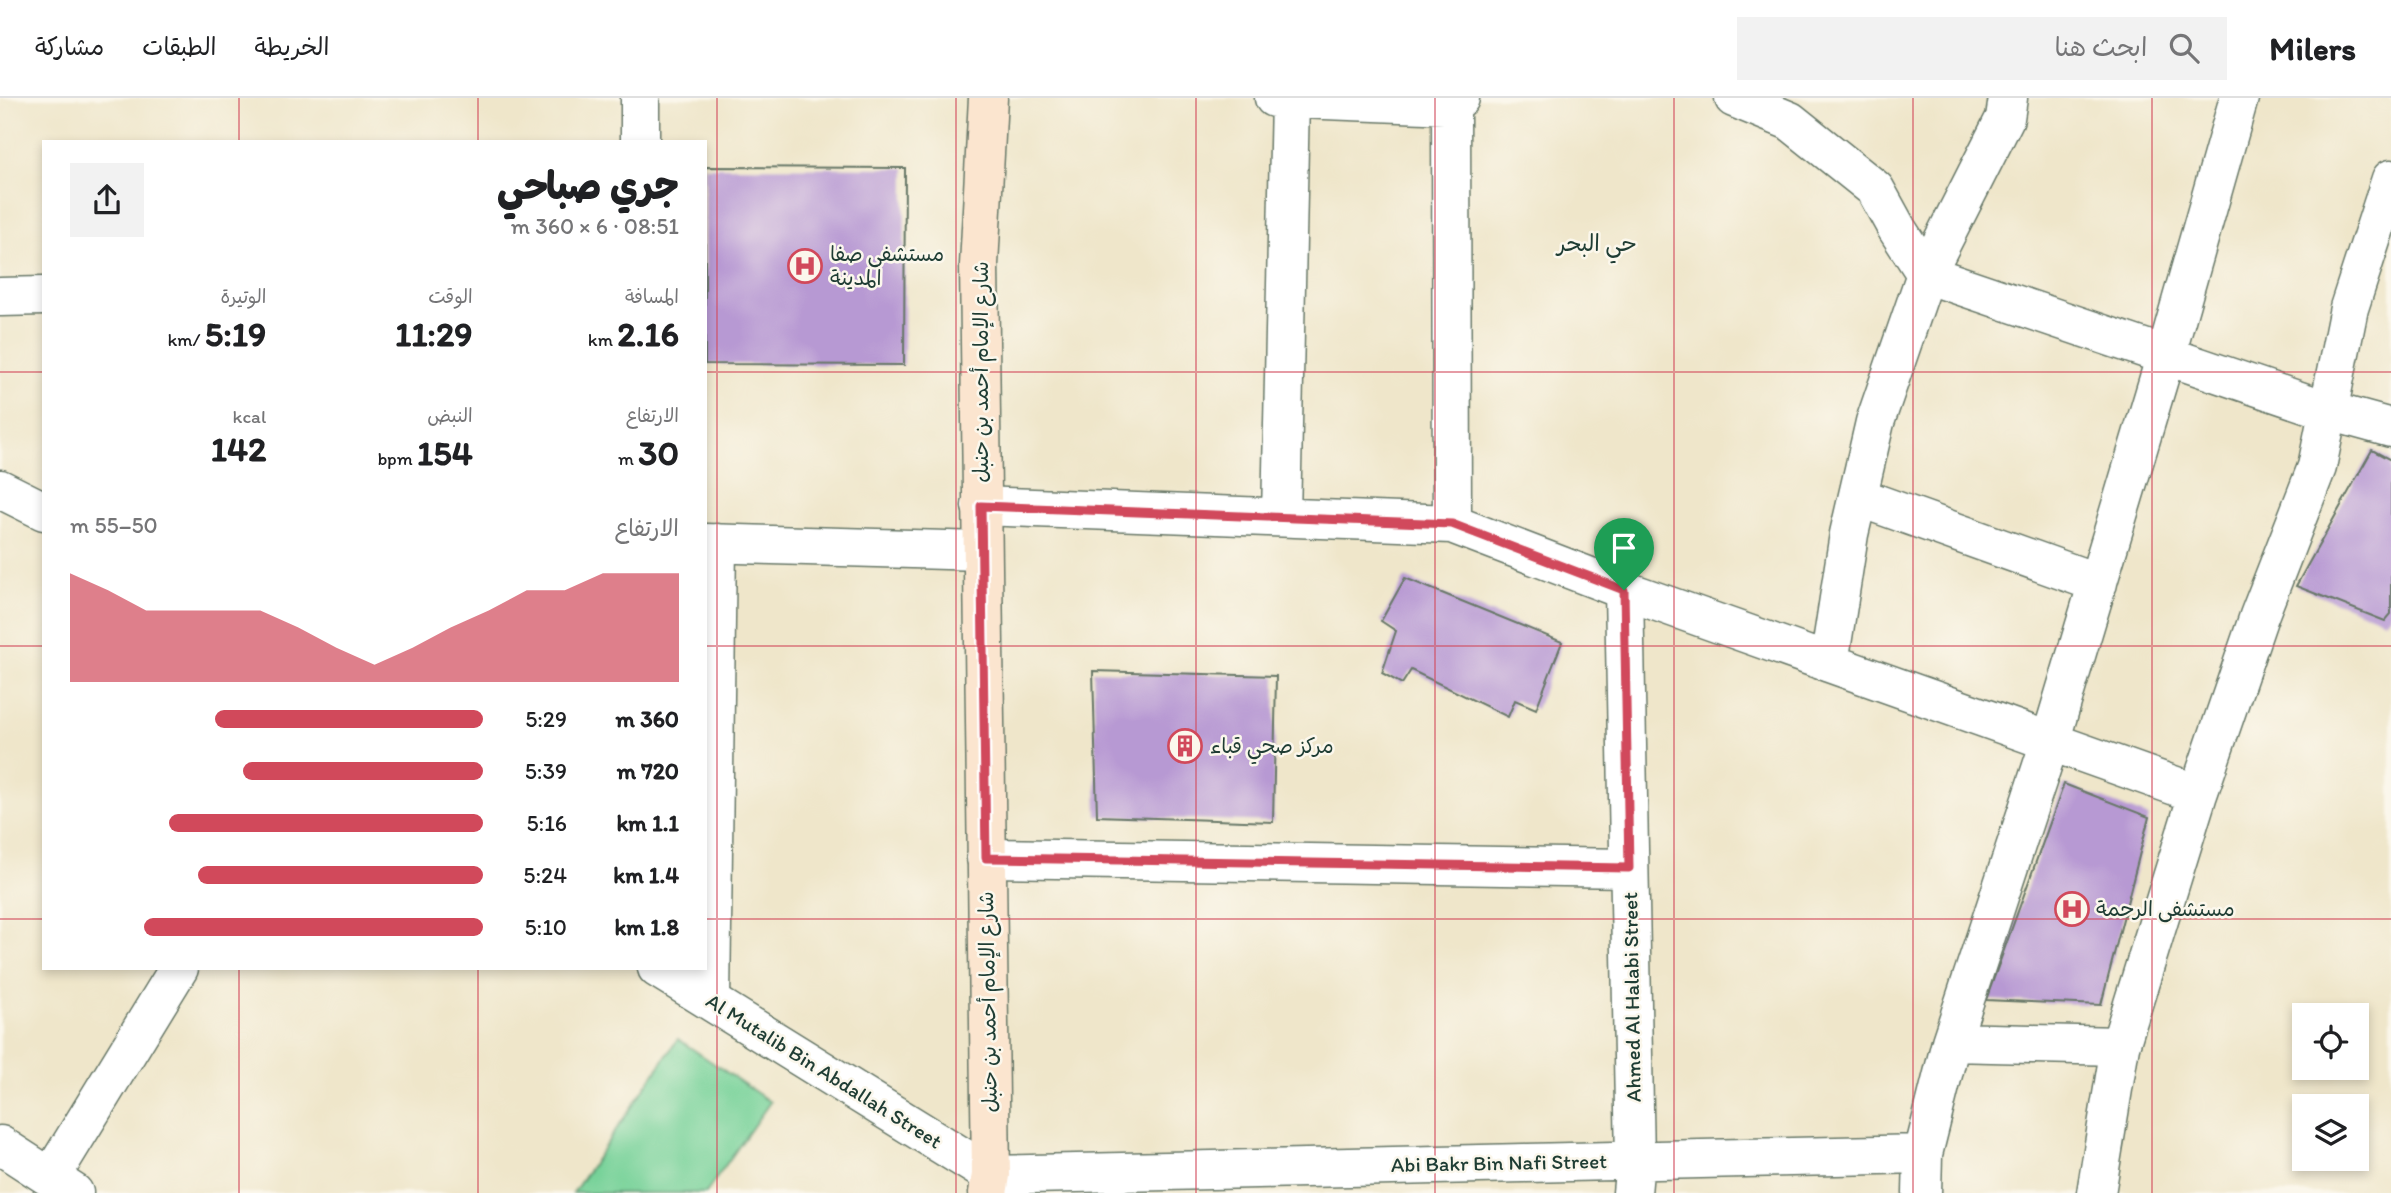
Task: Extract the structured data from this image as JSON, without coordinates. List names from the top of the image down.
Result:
{
  "streets": {
    "main road": ["شارع الإمام أحمد بن حنبل"],
    "street": ["Ahmed Al Halabi Street", "Al Mutalib Bin Abdallah Street", "Abi Bakr Bin Nafi Street"]
  },
  "crossings": [
    ["شارع الإمام أحمد بن حنبل", "Al Mutalib Bin Abdallah Street"],
    ["شارع الإمام أحمد بن حنبل", "Abi Bakr Bin Nafi Street"],
    ["Ahmed Al Halabi Street", "Abi Bakr Bin Nafi Street"],
    ["Al Mutalib Bin Abdallah Street", "Abi Bakr Bin Nafi Street"]
  ],
  "districts": ["حي البحر"],
  "places": {
    "hospital": ["مستشفی صفا المدینة", "مستشفى الرحمة"],
    "building": ["مركز صحي قباء"]
  },
  "page": {
    "header": "Milers",
    "search": "ابحث هنا",
    "nav": ["الخريطة", "الطبقات", "مشاركة"],
    "heading": ["جري صباحي", "08:51 · 6 × 360 m"],
    "stats": [
      ["المسافة", "2.16 km"],
      ["الوقت", "11:29"],
      ["الوتيرة", "5:19 /km"],
      ["الارتفاع", "30 m"],
      ["النبض", "154 bpm"],
      ["kcal", "142"]
    ],
    "chart": ["الارتفاع", "50–55 m"],
    "list": [
      {
        "name": "360 m",
        "note": "5:29"
      },
      {
        "name": "720 m",
        "note": "5:39"
      },
      {
        "name": "1.1 km",
        "note": "5:16"
      },
      {
        "name": "1.4 km",
        "note": "5:24"
      },
      {
        "name": "1.8 km",
        "note": "5:10"
      }
    ]
  }
}
